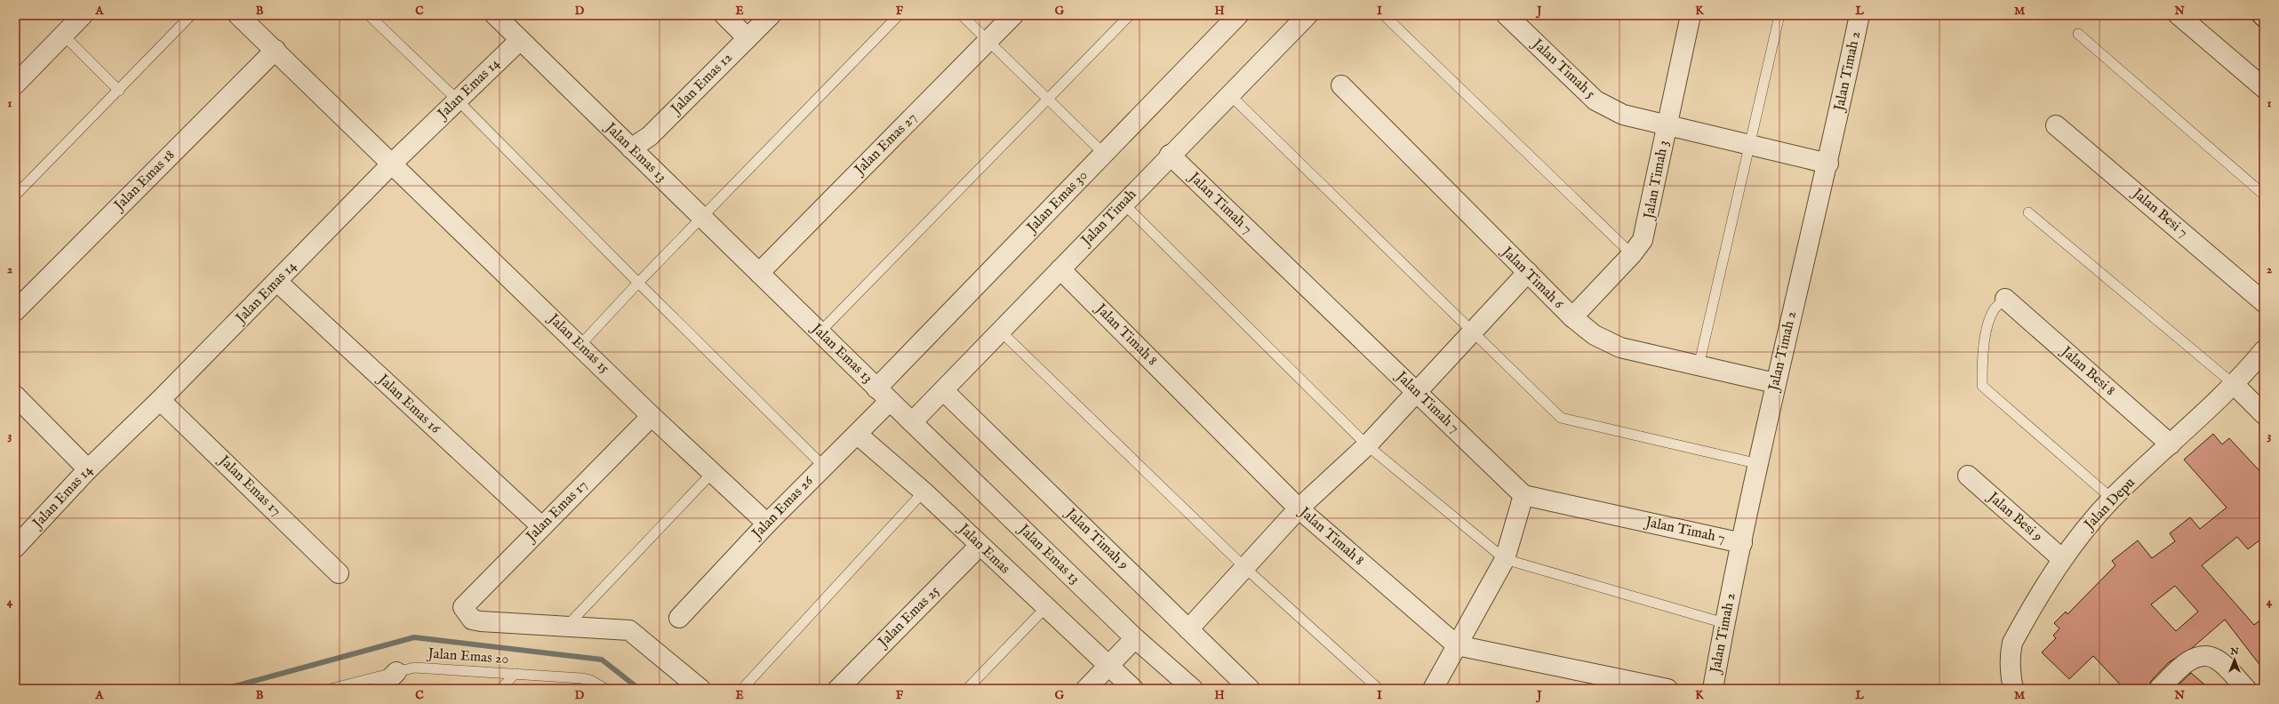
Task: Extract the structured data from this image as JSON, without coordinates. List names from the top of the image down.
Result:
{
  "streets": {
    "street": [
      "Jalan Timah 5",
      "Jalan Timah 2",
      "Jalan Emas 12",
      "Jalan Emas 14",
      "Jalan Emas 27",
      "Jalan Emas 13",
      "Jalan Timah 3",
      "Jalan Emas 18",
      "Jalan Emas 30",
      "Jalan Timah 7",
      "Jalan Besi 7",
      "Jalan Timah",
      "Jalan Timah 6",
      "Jalan Timah 8",
      "Jalan Emas 15",
      "Jalan Besi 8",
      "Jalan Emas 16",
      "Jalan Emas 17",
      "Jalan Depu",
      "Jalan Emas 26",
      "Jalan Besi 9",
      "Jalan Timah 9",
      "Jalan Emas",
      "Jalan Emas 25"
    ],
    "lane": ["Jalan Emas 20"]
  },
  "crossings": [
    ["Jalan Timah 5", "Jalan Timah 2"],
    ["Jalan Timah 5", "Jalan Timah 3"],
    ["Jalan Timah 2", "Jalan Timah 7"],
    ["Jalan Timah 2", "Jalan Timah 6"],
    ["Jalan Emas 12", "Jalan Emas 13"],
    ["Jalan Emas 14", "Jalan Emas 13"],
    ["Jalan Emas 14", "Jalan Emas 15"],
    ["Jalan Emas 14", "Jalan Emas 16"],
    ["Jalan Emas 14", "Jalan Emas 17"],
    ["Jalan Emas 27", "Jalan Emas 13"],
    ["Jalan Emas 13", "Jalan Emas 30"],
    ["Jalan Emas 13", "Jalan Timah"],
    ["Jalan Emas 13", "Jalan Emas 26"],
    ["Jalan Timah 3", "Jalan Timah 6"],
    ["Jalan Emas 30", "Jalan Emas 26"],
    ["Jalan Timah 7", "Jalan Timah"],
    ["Jalan Timah", "Jalan Timah 8"],
    ["Jalan Timah", "Jalan Timah 9"],
    ["Jalan Emas 15", "Jalan Emas 17"],
    ["Jalan Emas 15", "Jalan Emas 26"],
    ["Jalan Besi 8", "Jalan Depu"],
    ["Jalan Emas 16", "Jalan Emas 17"],
    ["Jalan Depu", "Jalan Besi 9"],
    ["Jalan Emas 26", "Jalan Emas"],
    ["Jalan Emas", "Jalan Emas 25"]
  ],
  "north": "top",
  "grid": {
    "columns": [
      "A",
      "B",
      "C",
      "D",
      "E",
      "F",
      "G",
      "H",
      "I",
      "J",
      "K",
      "L",
      "M",
      "N"
    ],
    "rows": [
      "1",
      "2",
      "3",
      "4"
    ]
  }
}
